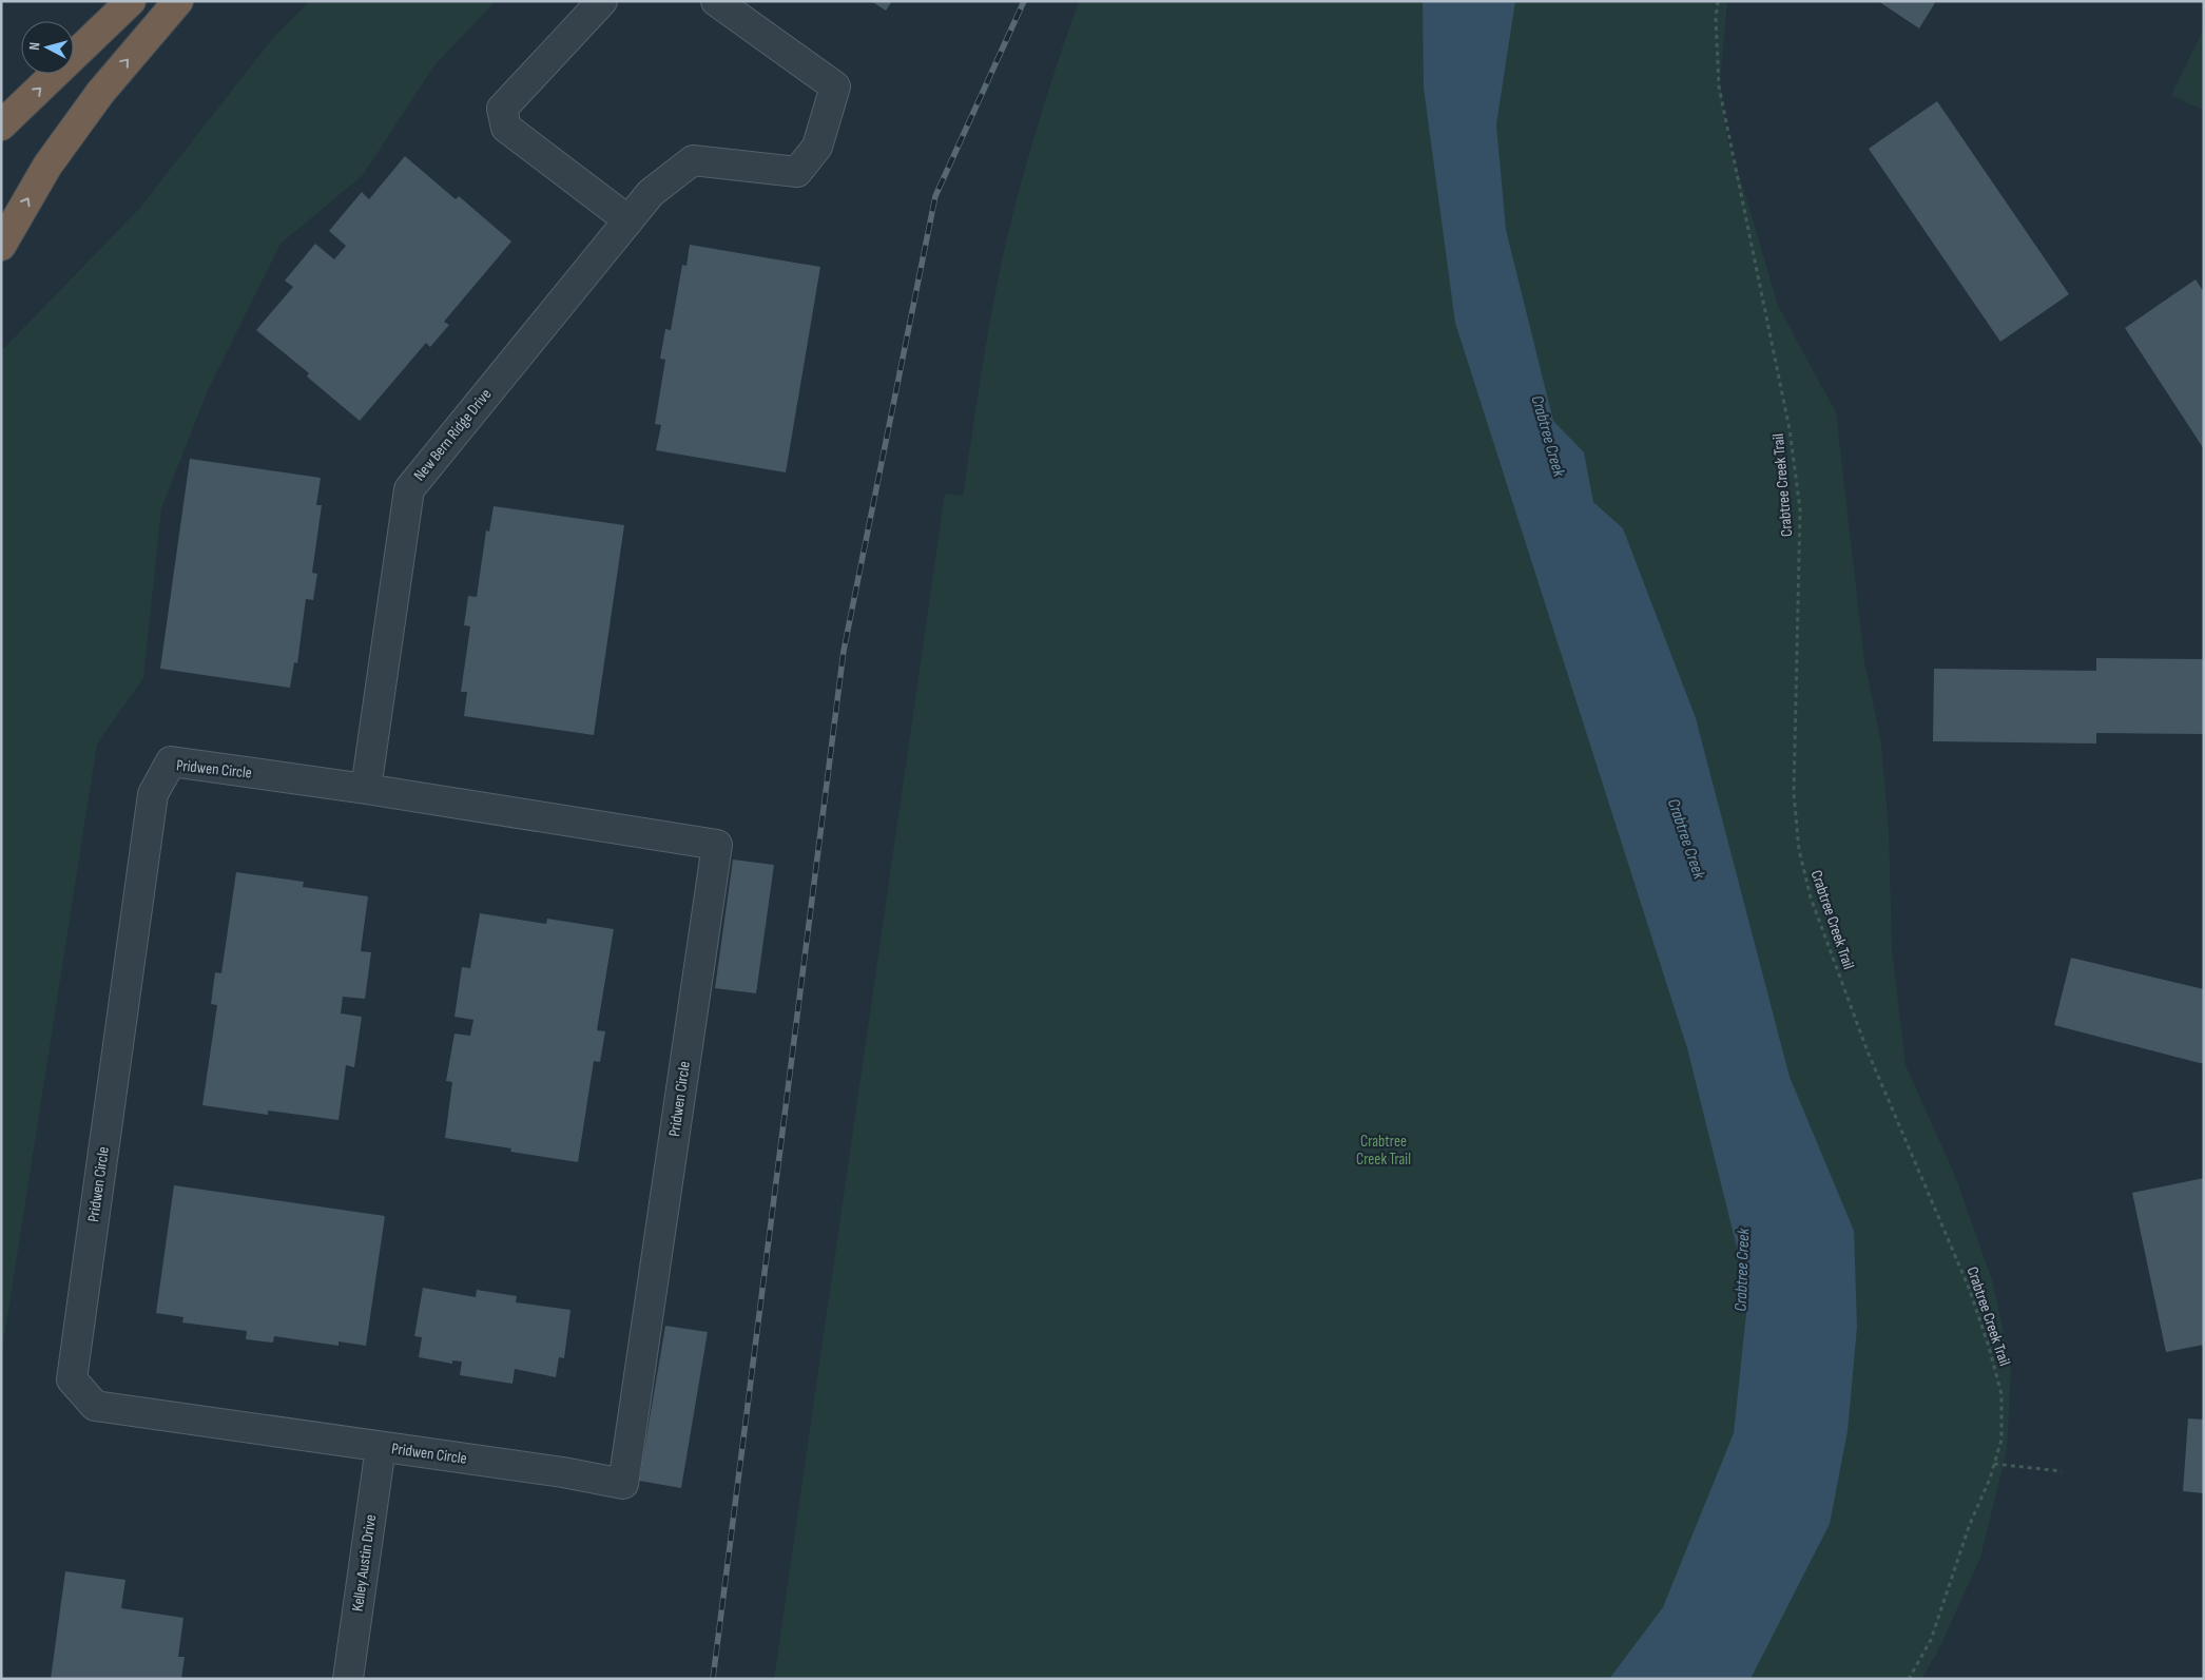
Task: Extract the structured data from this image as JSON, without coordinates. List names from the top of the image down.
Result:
{
  "streets": {
    "street": ["New Bern Ridge Drive", "Pridwen Circle", "Kelley Austin Drive"],
    "path": ["Crabtree Creek Trail"]
  },
  "crossings": [
    ["New Bern Ridge Drive", "Pridwen Circle"],
    ["Pridwen Circle", "Kelley Austin Drive"]
  ],
  "water": ["Crabtree Creek"],
  "parks": ["Crabtree Creek Trail"],
  "north": "left"
}
